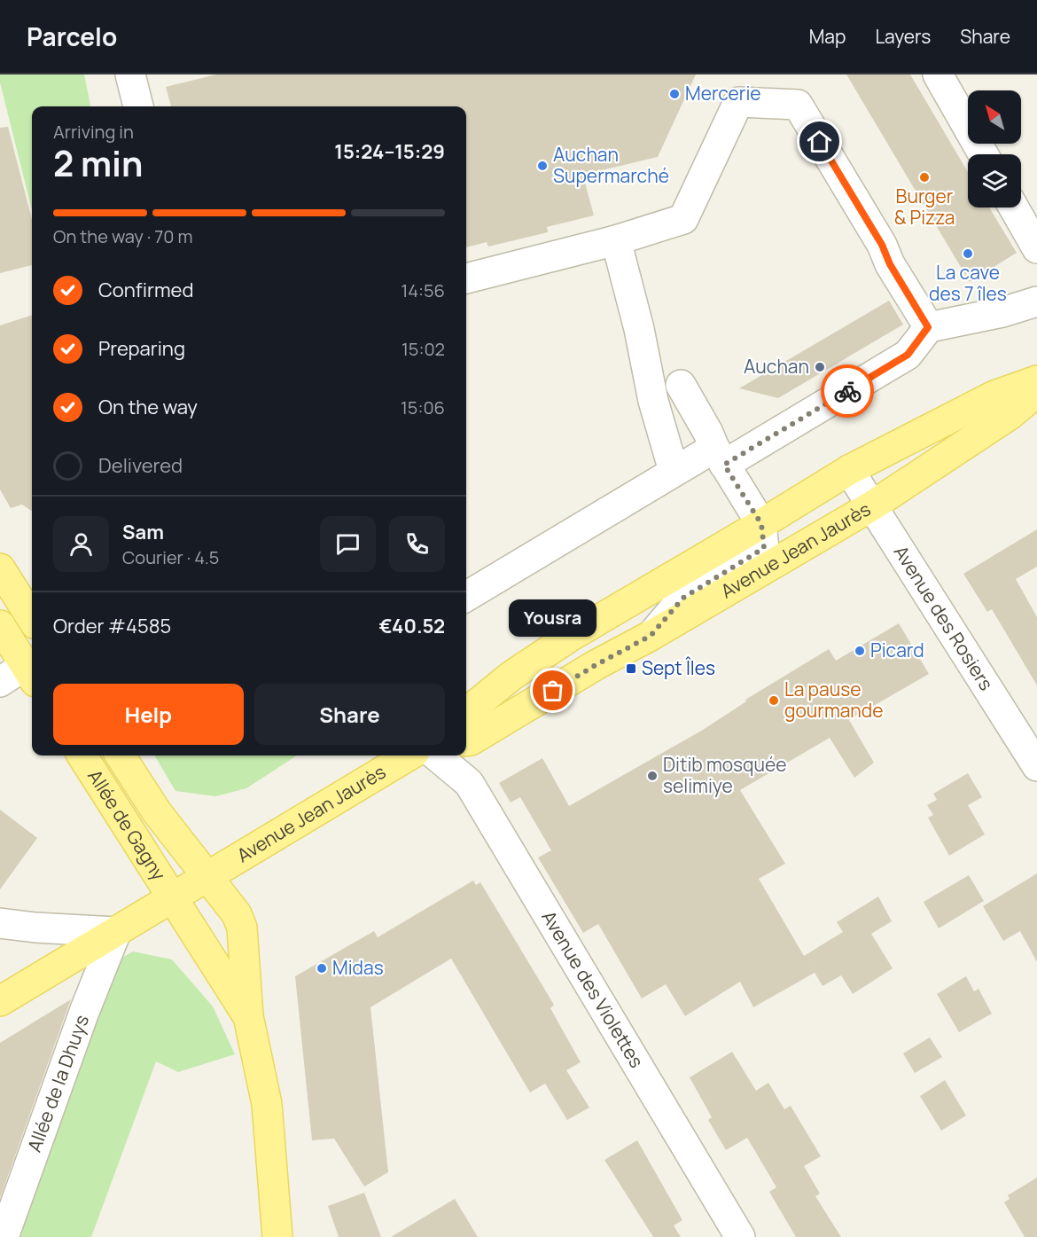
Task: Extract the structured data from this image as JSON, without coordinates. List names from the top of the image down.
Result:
{
  "streets": {
    "main road": ["Avenue Jean Jaurès", "Allée de Gagny"],
    "street": ["Avenue des Rosiers", "Avenue des Violettes", "Allée de la Dhuys"]
  },
  "crossings": [
    ["Avenue Jean Jaurès", "Avenue des Rosiers"],
    ["Avenue Jean Jaurès", "Allée de Gagny"],
    ["Avenue Jean Jaurès", "Allée de la Dhuys"]
  ],
  "places": {
    "other": [
      "Mercerie",
      "Auchan Supermarché",
      "Burger & Pizza",
      "La cave des 7 îles",
      "Auchan",
      "Picard",
      "Yousra",
      "La pause gourmande",
      "Ditib mosquée selimiye",
      "Midas"
    ],
    "transit": ["Sept Îles"]
  },
  "north": "top left",
  "page": {
    "header": "Parcelo",
    "nav": ["Map", "Layers", "Share"],
    "heading": ["2 min", "Arriving in", "15:24–15:29"],
    "panel": [
      "Sam",
      "Courier · 4.5",
      "Order #4585",
      "€40.52"
    ],
    "bar": "On the way · 70 m",
    "list": [
      ["Confirmed", "14:56"],
      ["Preparing", "15:02"],
      ["On the way", "15:06"],
      "Delivered"
    ],
    "bubble": "Yousra",
    "buttons": ["Help", "Share"]
  }
}
